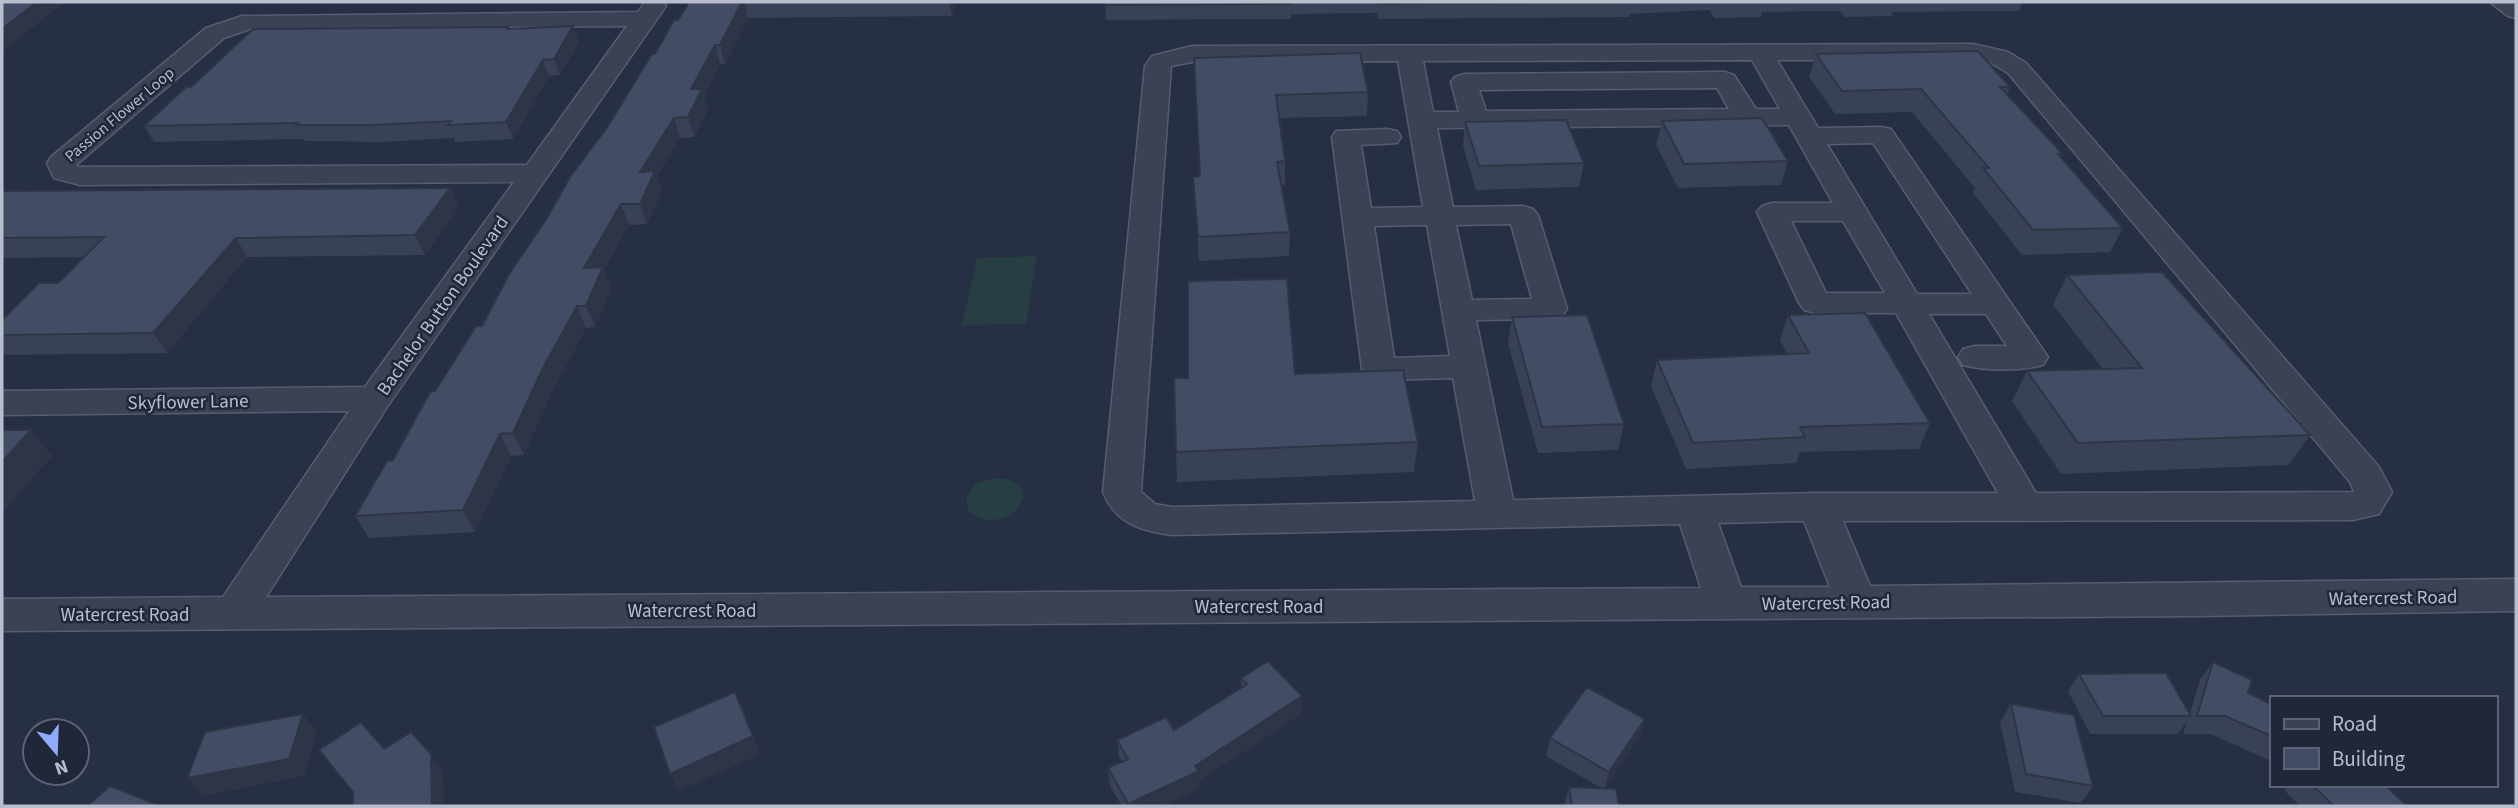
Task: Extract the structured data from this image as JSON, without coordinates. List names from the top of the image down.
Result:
{
  "streets": {
    "street": [
      "Passion Flower Loop",
      "Bachelor Button Boulevard",
      "Skyflower Lane",
      "Watercrest Road"
    ]
  },
  "crossings": [
    ["Passion Flower Loop", "Bachelor Button Boulevard"],
    ["Bachelor Button Boulevard", "Skyflower Lane"],
    ["Bachelor Button Boulevard", "Watercrest Road"]
  ],
  "legend": ["Road", "Building"],
  "north": "bottom"
}
